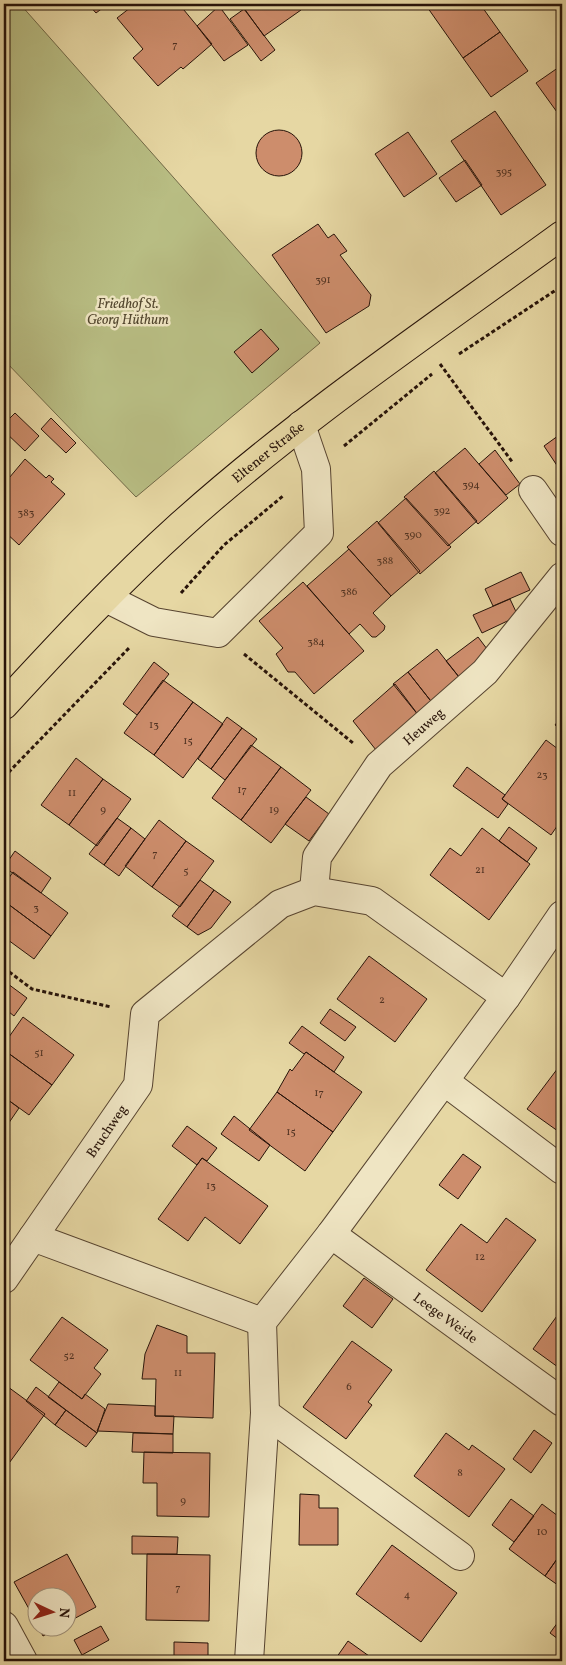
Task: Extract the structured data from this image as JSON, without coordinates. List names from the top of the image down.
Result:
{
  "streets": {
    "main road": ["Eltener Straße"],
    "street": ["Heuweg", "Bruchweg", "Leege Weide"]
  },
  "parks": ["Friedhof St. Georg Hüthum"],
  "house_numbers": [
    "7",
    "395",
    "391",
    "394",
    "392",
    "383",
    "390",
    "388",
    "386",
    "384",
    "13",
    "15",
    "23",
    "17",
    "11",
    "9",
    "19",
    "7",
    "21",
    "5",
    "3",
    "2",
    "51",
    "17",
    "15",
    "13",
    "12",
    "52",
    "11",
    "6",
    "8",
    "9",
    "10",
    "7",
    "4"
  ],
  "north": "right"
}
